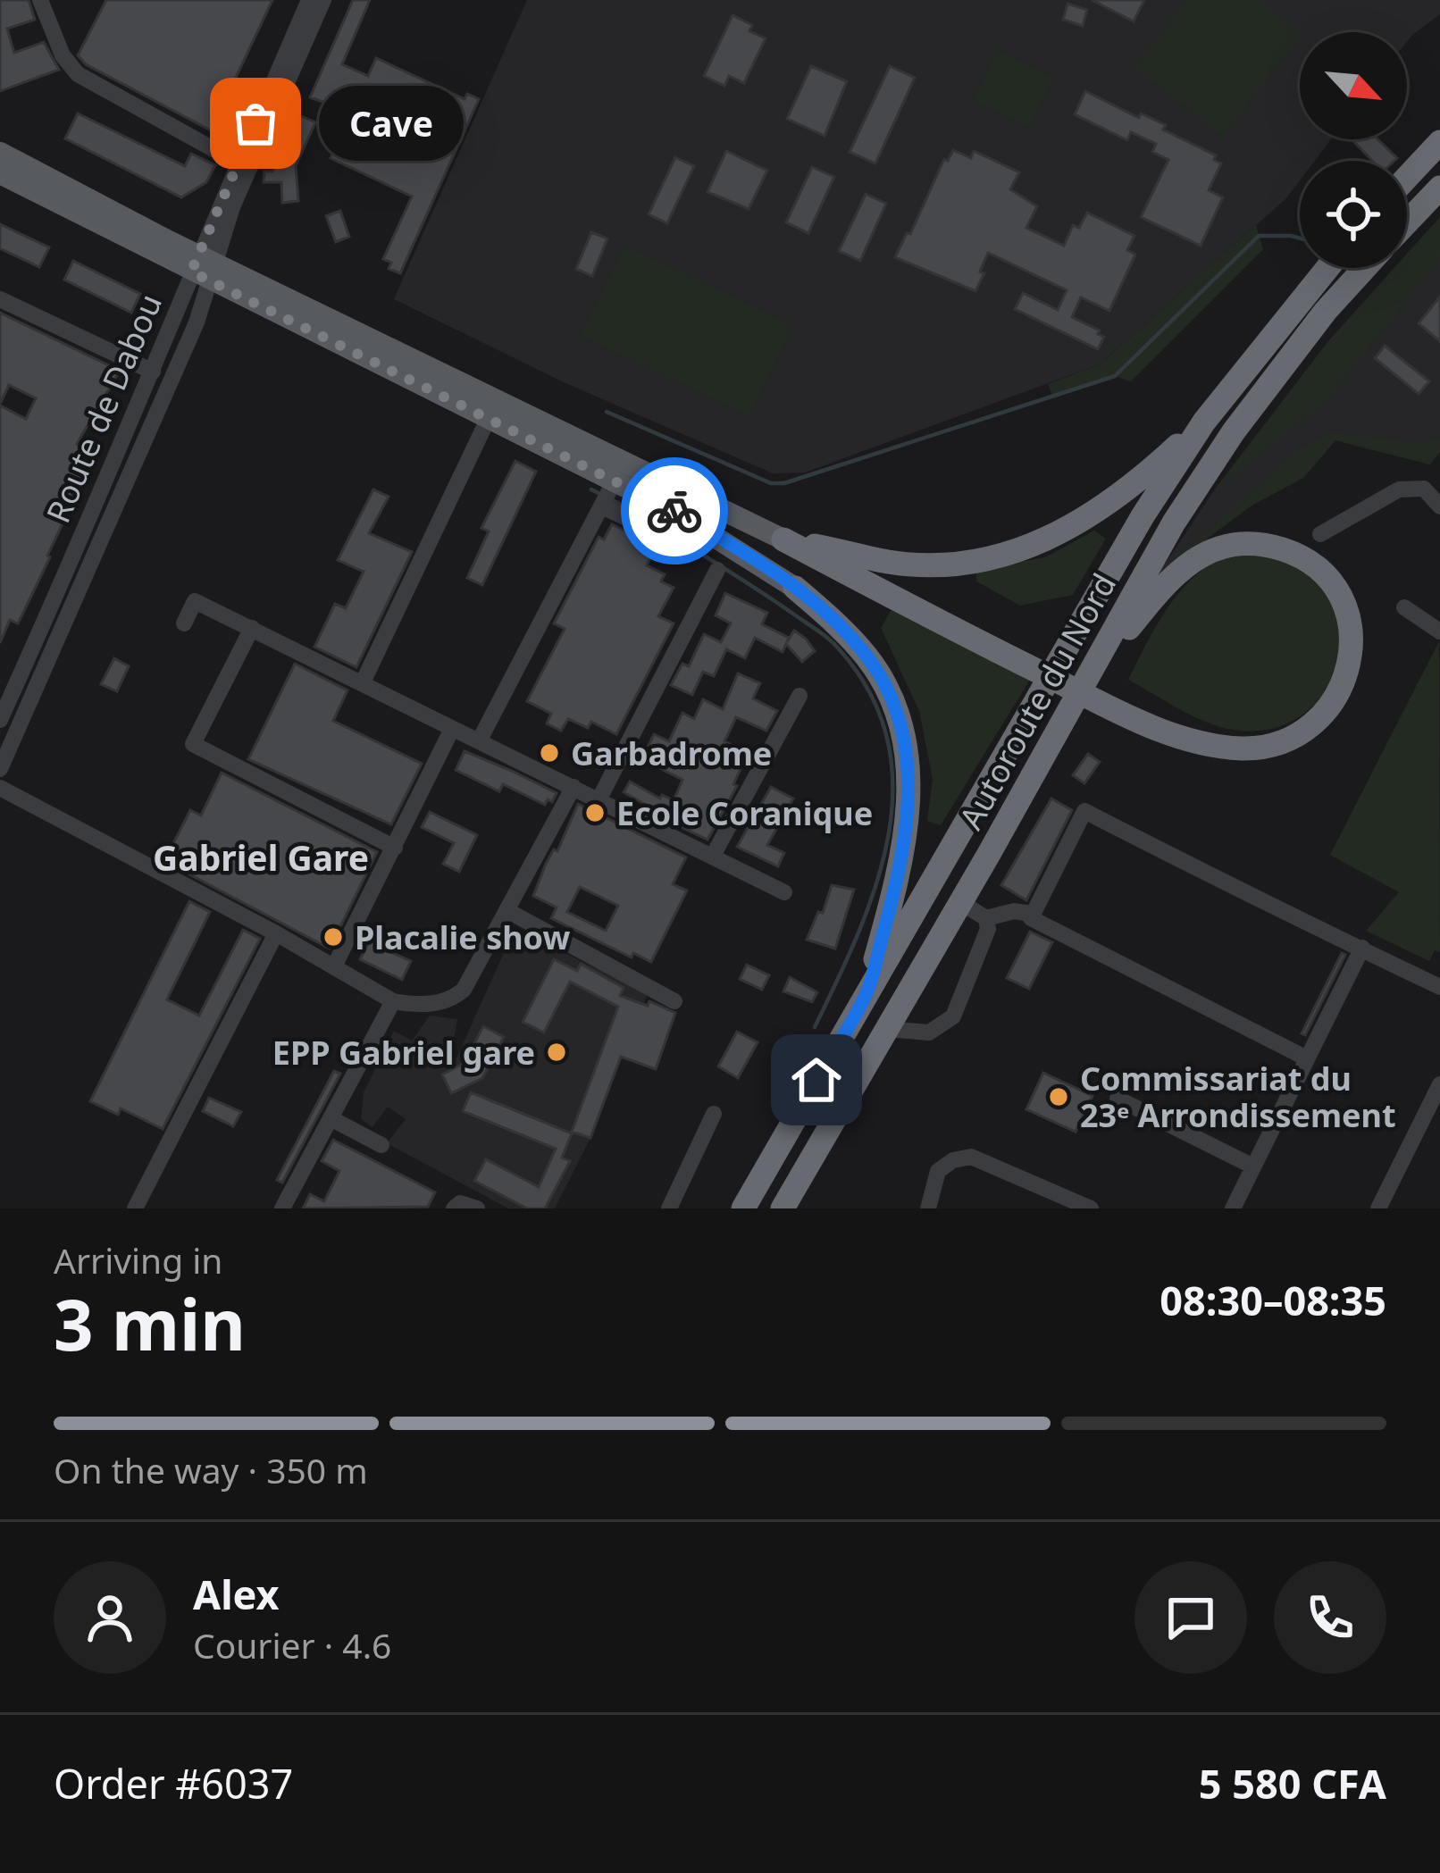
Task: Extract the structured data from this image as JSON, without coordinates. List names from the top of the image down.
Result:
{
  "streets": {
    "highway": ["Autoroute du Nord"],
    "street": ["Route de Dabou"]
  },
  "districts": ["Gabriel Gare"],
  "places": [
    "Cave",
    "Garbadrome",
    "Ecole Coranique",
    "Placalie show",
    "EPP Gabriel gare",
    "Commissariat du 23ᵉ Arrondissement"
  ],
  "north": "bottom right",
  "page": {
    "bubble": "Cave",
    "heading": ["3 min", "Arriving in", "08:30–08:35"],
    "panel": [
      "Alex",
      "Courier · 4.6",
      "Order #6037",
      "5 580 CFA"
    ],
    "bar": "On the way · 350 m"
  }
}
